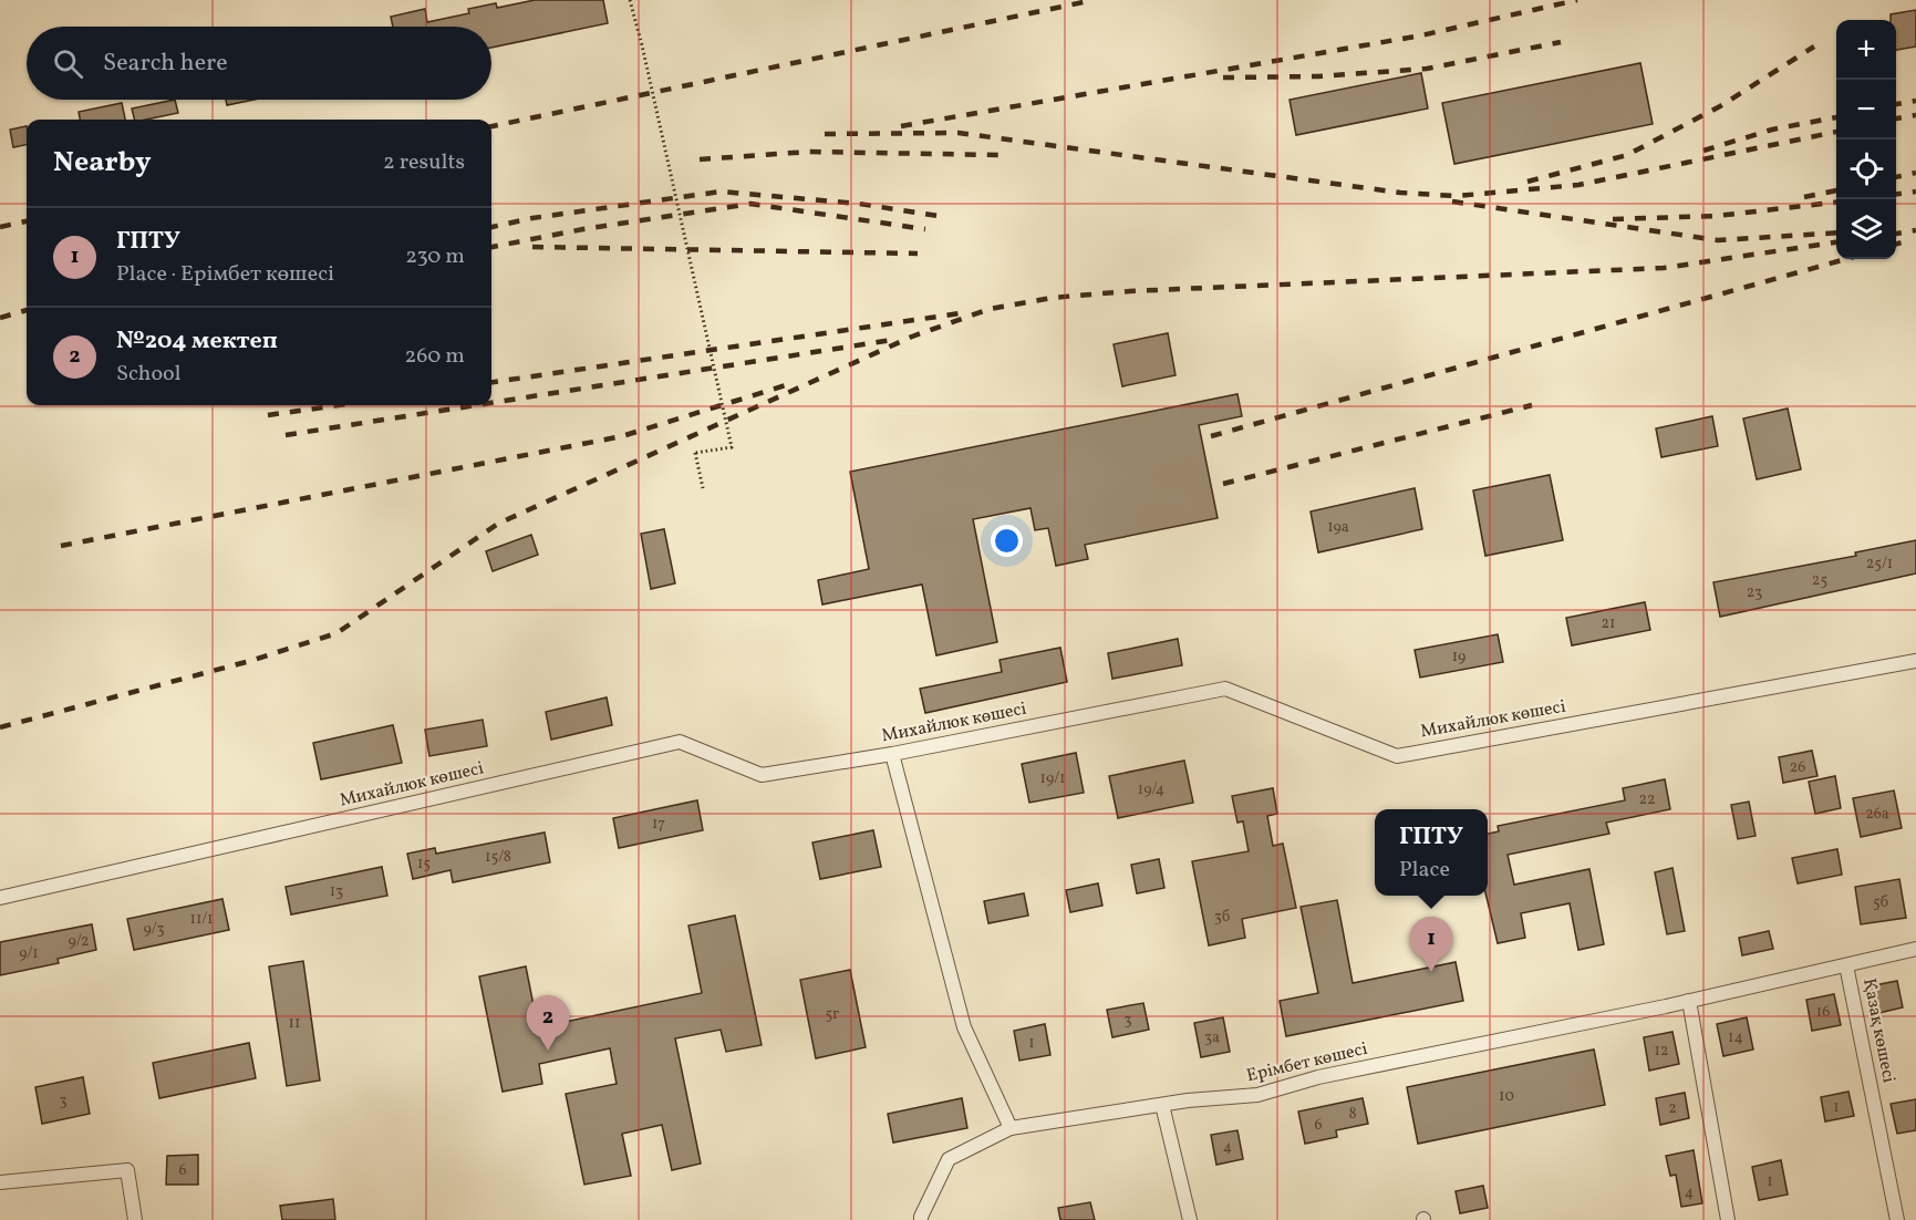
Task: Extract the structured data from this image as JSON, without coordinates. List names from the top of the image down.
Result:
{
  "streets": {
    "street": ["Михайлюк көшесі", "Қазақ көшесі", "Ерімбет көшесі"]
  },
  "crossings": [
    ["Қазақ көшесі", "Ерімбет көшесі"]
  ],
  "house_numbers": [
    "19а",
    "25/1",
    "25",
    "23",
    "21",
    "19",
    "26",
    "19/1",
    "19/4",
    "22",
    "26а",
    "17",
    "15/8",
    "15",
    "13",
    "5б",
    "3б",
    "11/1",
    "9/3",
    "9/2",
    "9/1",
    "16",
    "5г",
    "3",
    "11",
    "3а",
    "14",
    "1",
    "12",
    "10",
    "3",
    "1",
    "2",
    "8",
    "6",
    "4",
    "6",
    "1",
    "4"
  ],
  "page": {
    "map_buttons": ["+", "−"],
    "search": "Search here",
    "heading": ["Nearby", "2 results"],
    "list": [
      {
        "mark": "1",
        "name": "ГПТУ",
        "note": "Place · Ерімбет көшесі",
        "value": "230 m"
      },
      {
        "mark": "2",
        "name": "№204 мектеп",
        "note": "School",
        "value": "260 m"
      }
    ],
    "popup": ["ГПТУ", "Place"],
    "pins": ["1", "2"]
  }
}
